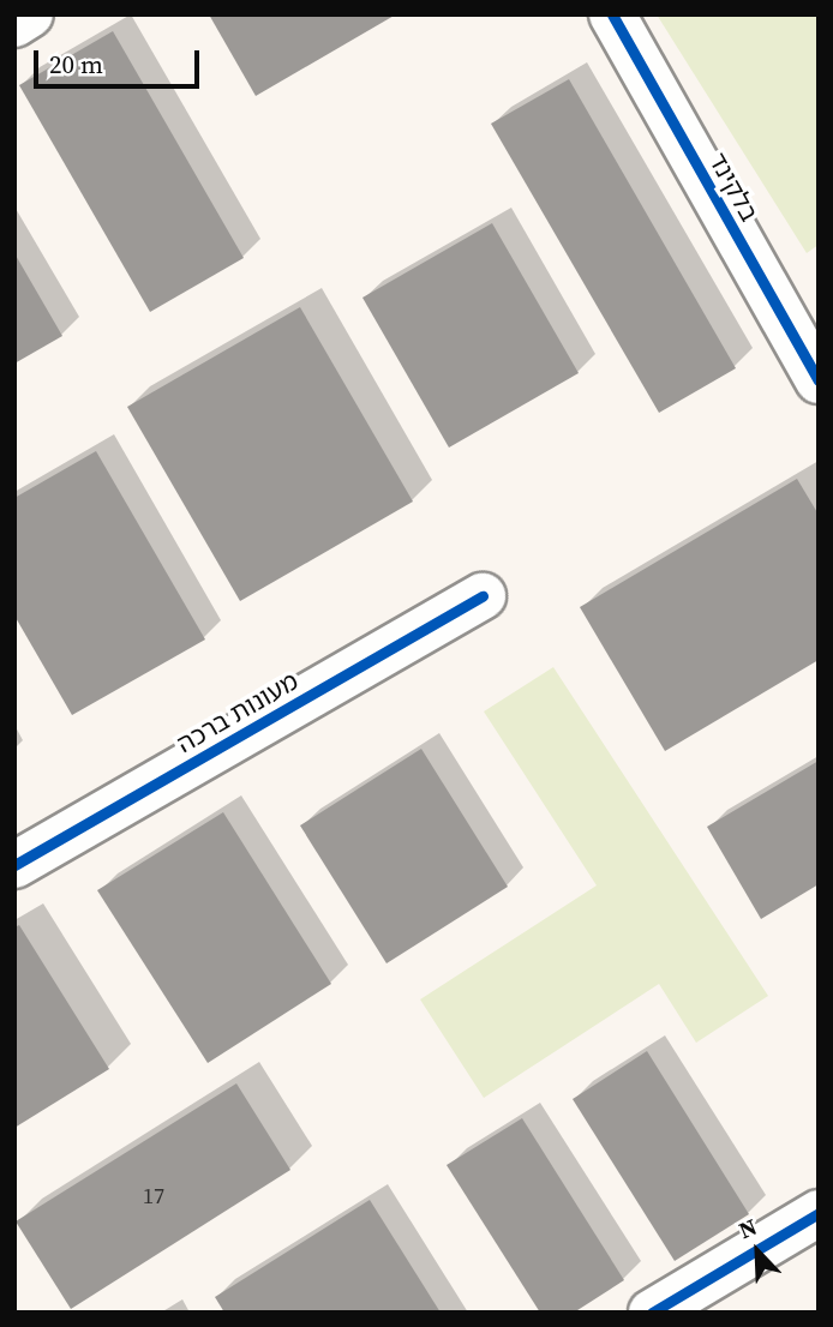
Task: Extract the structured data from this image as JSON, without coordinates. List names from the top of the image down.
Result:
{
  "streets": {
    "street": ["בלקינד", "מעונות ברכה"]
  },
  "house_numbers": ["17"],
  "scale_bar": "20 m",
  "north": "top left"
}
